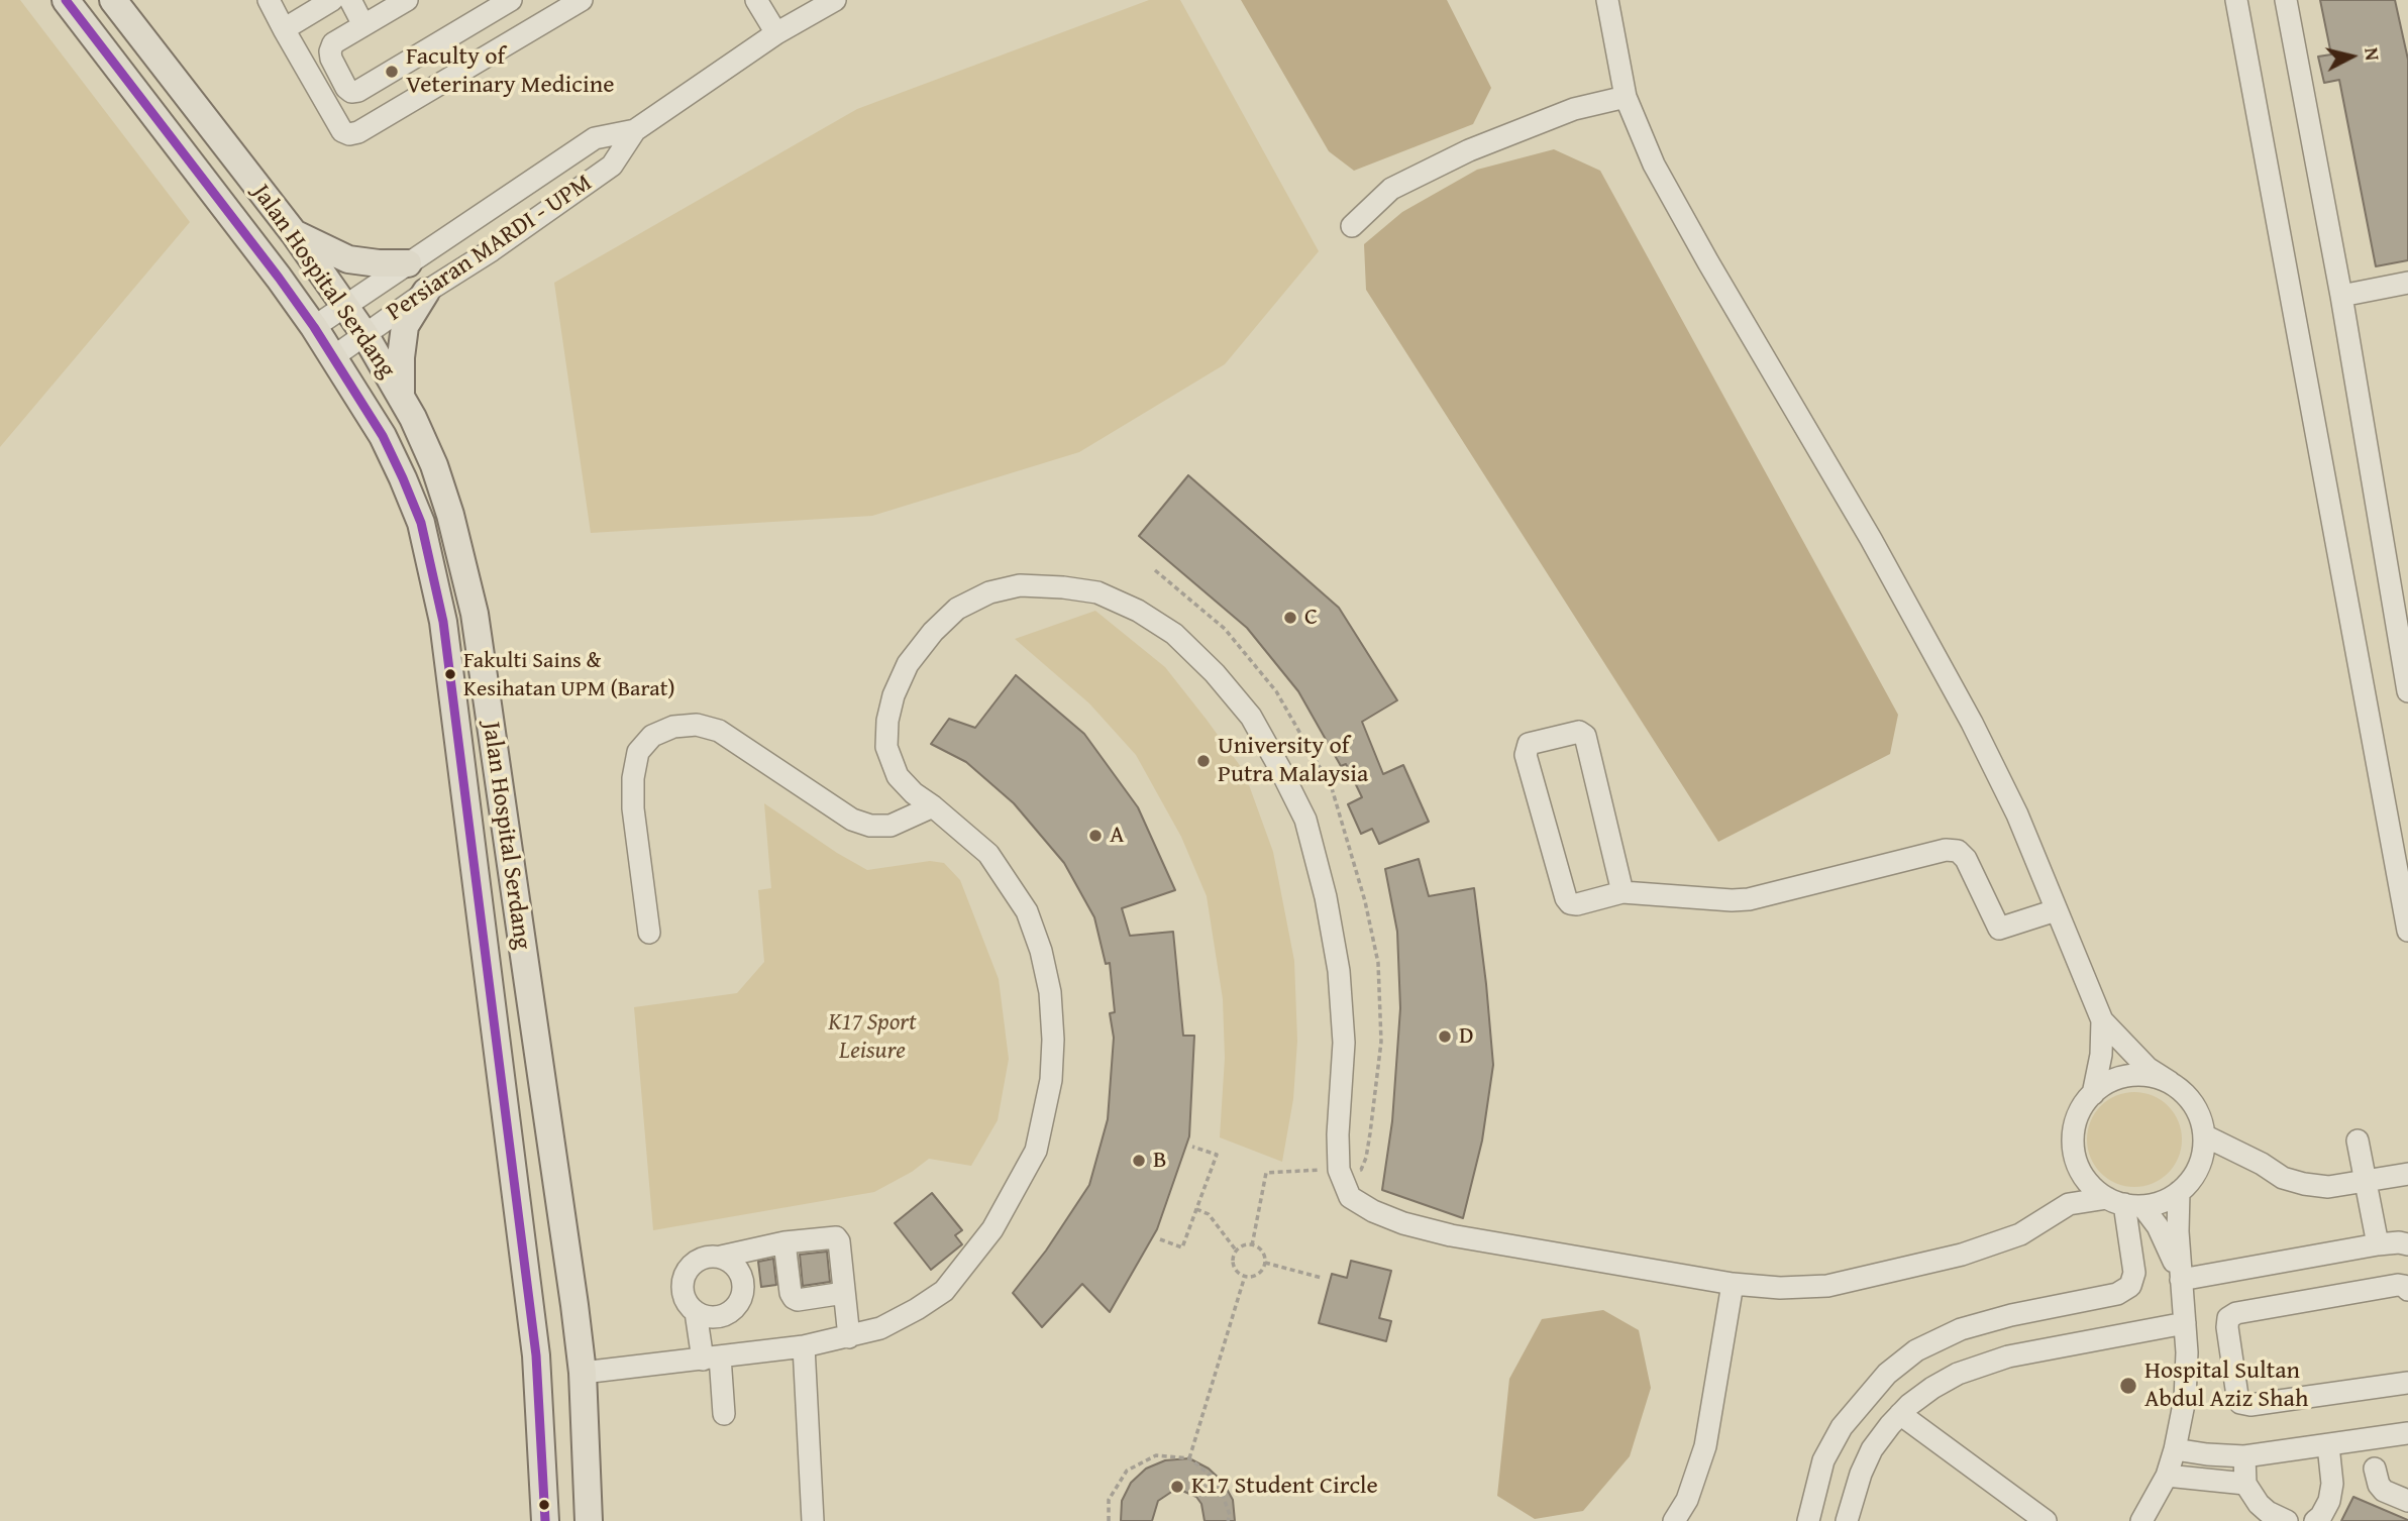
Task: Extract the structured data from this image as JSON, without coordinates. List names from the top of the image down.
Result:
{
  "streets": {
    "main road": ["Jalan Hospital Serdang"],
    "street": ["Persiaran MARDI - UPM"]
  },
  "crossings": [
    ["Persiaran MARDI - UPM", "Jalan Hospital Serdang"]
  ],
  "parks": ["K17 Sport Leisure"],
  "places": [
    "Faculty of Veterinary Medicine",
    "C",
    "Fakulti Sains & Kesihatan UPM (Barat)",
    "University of Putra Malaysia",
    "A",
    "D",
    "B",
    "Hospital Sultan Abdul Aziz Shah",
    "K17 Student Circle"
  ],
  "north": "right"
}
